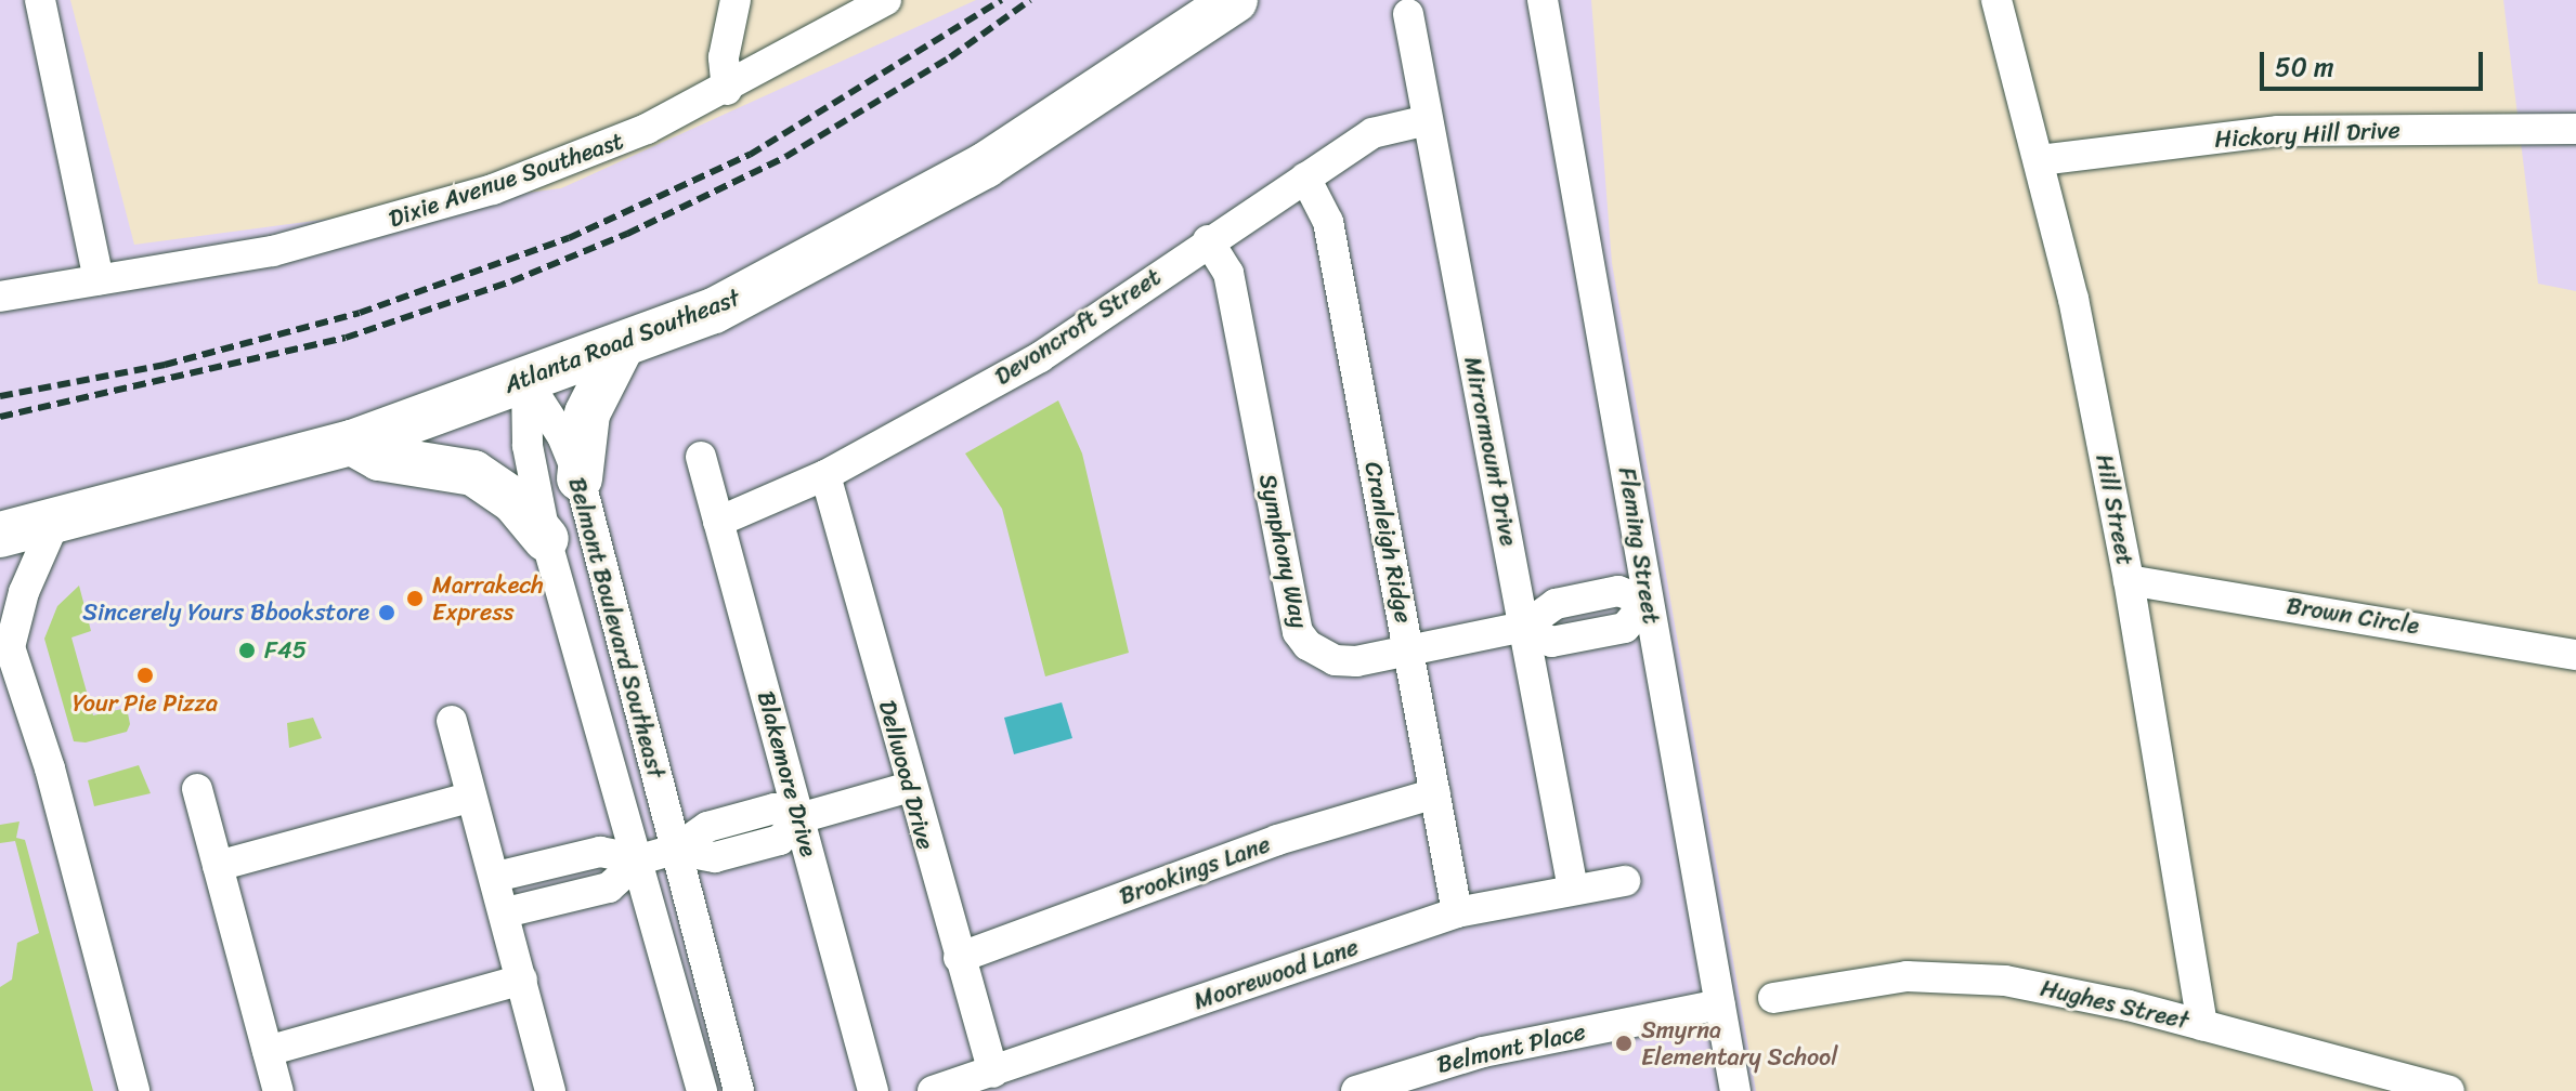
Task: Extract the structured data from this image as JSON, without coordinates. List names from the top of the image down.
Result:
{
  "streets": {
    "main road": ["Atlanta Road Southeast"],
    "street": [
      "Hickory Hill Drive",
      "Dixie Avenue Southeast",
      "Devoncroft Street",
      "Mirrormount Drive",
      "Hill Street",
      "Cranleigh Ridge",
      "Fleming Street",
      "Symphony Way",
      "Brown Circle",
      "Belmont Boulevard Southeast",
      "Blakemore Drive",
      "Dellwood Drive",
      "Brookings Lane",
      "Moorewood Lane",
      "Hughes Street",
      "Belmont Place"
    ]
  },
  "crossings": [
    ["Hickory Hill Drive", "Hill Street"],
    ["Devoncroft Street", "Mirrormount Drive"],
    ["Devoncroft Street", "Cranleigh Ridge"],
    ["Devoncroft Street", "Symphony Way"],
    ["Devoncroft Street", "Blakemore Drive"],
    ["Devoncroft Street", "Dellwood Drive"],
    ["Atlanta Road Southeast", "Belmont Boulevard Southeast"],
    ["Mirrormount Drive", "Symphony Way"],
    ["Mirrormount Drive", "Moorewood Lane"],
    ["Hill Street", "Brown Circle"],
    ["Hill Street", "Hughes Street"],
    ["Cranleigh Ridge", "Symphony Way"],
    ["Cranleigh Ridge", "Brookings Lane"],
    ["Cranleigh Ridge", "Moorewood Lane"],
    ["Fleming Street", "Symphony Way"],
    ["Fleming Street", "Belmont Place"],
    ["Dellwood Drive", "Brookings Lane"],
    ["Dellwood Drive", "Moorewood Lane"]
  ],
  "places": [
    "Marrakech Express",
    "Sincerely Yours Bbookstore",
    "F45",
    "Your Pie Pizza",
    "Smyrna Elementary School"
  ],
  "scale_bar": "50 m"
}
